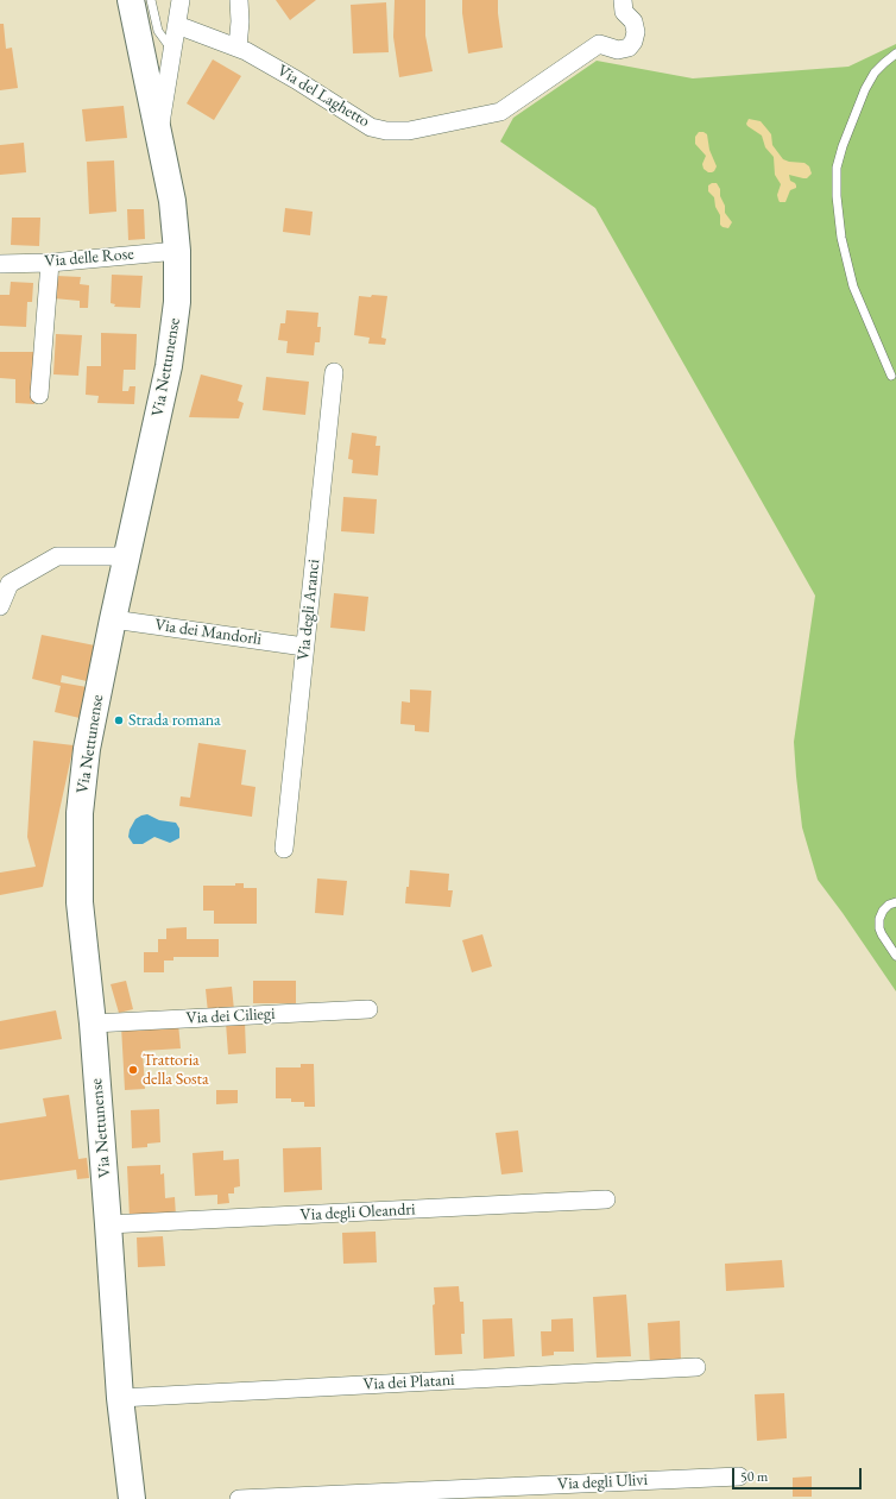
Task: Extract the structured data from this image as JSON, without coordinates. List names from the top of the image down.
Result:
{
  "streets": {
    "main road": ["Via Nettunense"],
    "street": [
      "Via del Laghetto",
      "Via delle Rose",
      "Via degli Aranci",
      "Via dei Mandorli",
      "Via dei Ciliegi",
      "Via degli Oleandri",
      "Via dei Platani",
      "Via degli Ulivi"
    ]
  },
  "crossings": [
    ["Via delle Rose", "Via Nettunense"],
    ["Via Nettunense", "Via dei Mandorli"],
    ["Via Nettunense", "Via dei Ciliegi"],
    ["Via Nettunense", "Via degli Oleandri"],
    ["Via Nettunense", "Via dei Platani"],
    ["Via degli Aranci", "Via dei Mandorli"]
  ],
  "places": ["Strada romana", "Trattoria della Sosta"],
  "scale_bar": "50 m"
}
